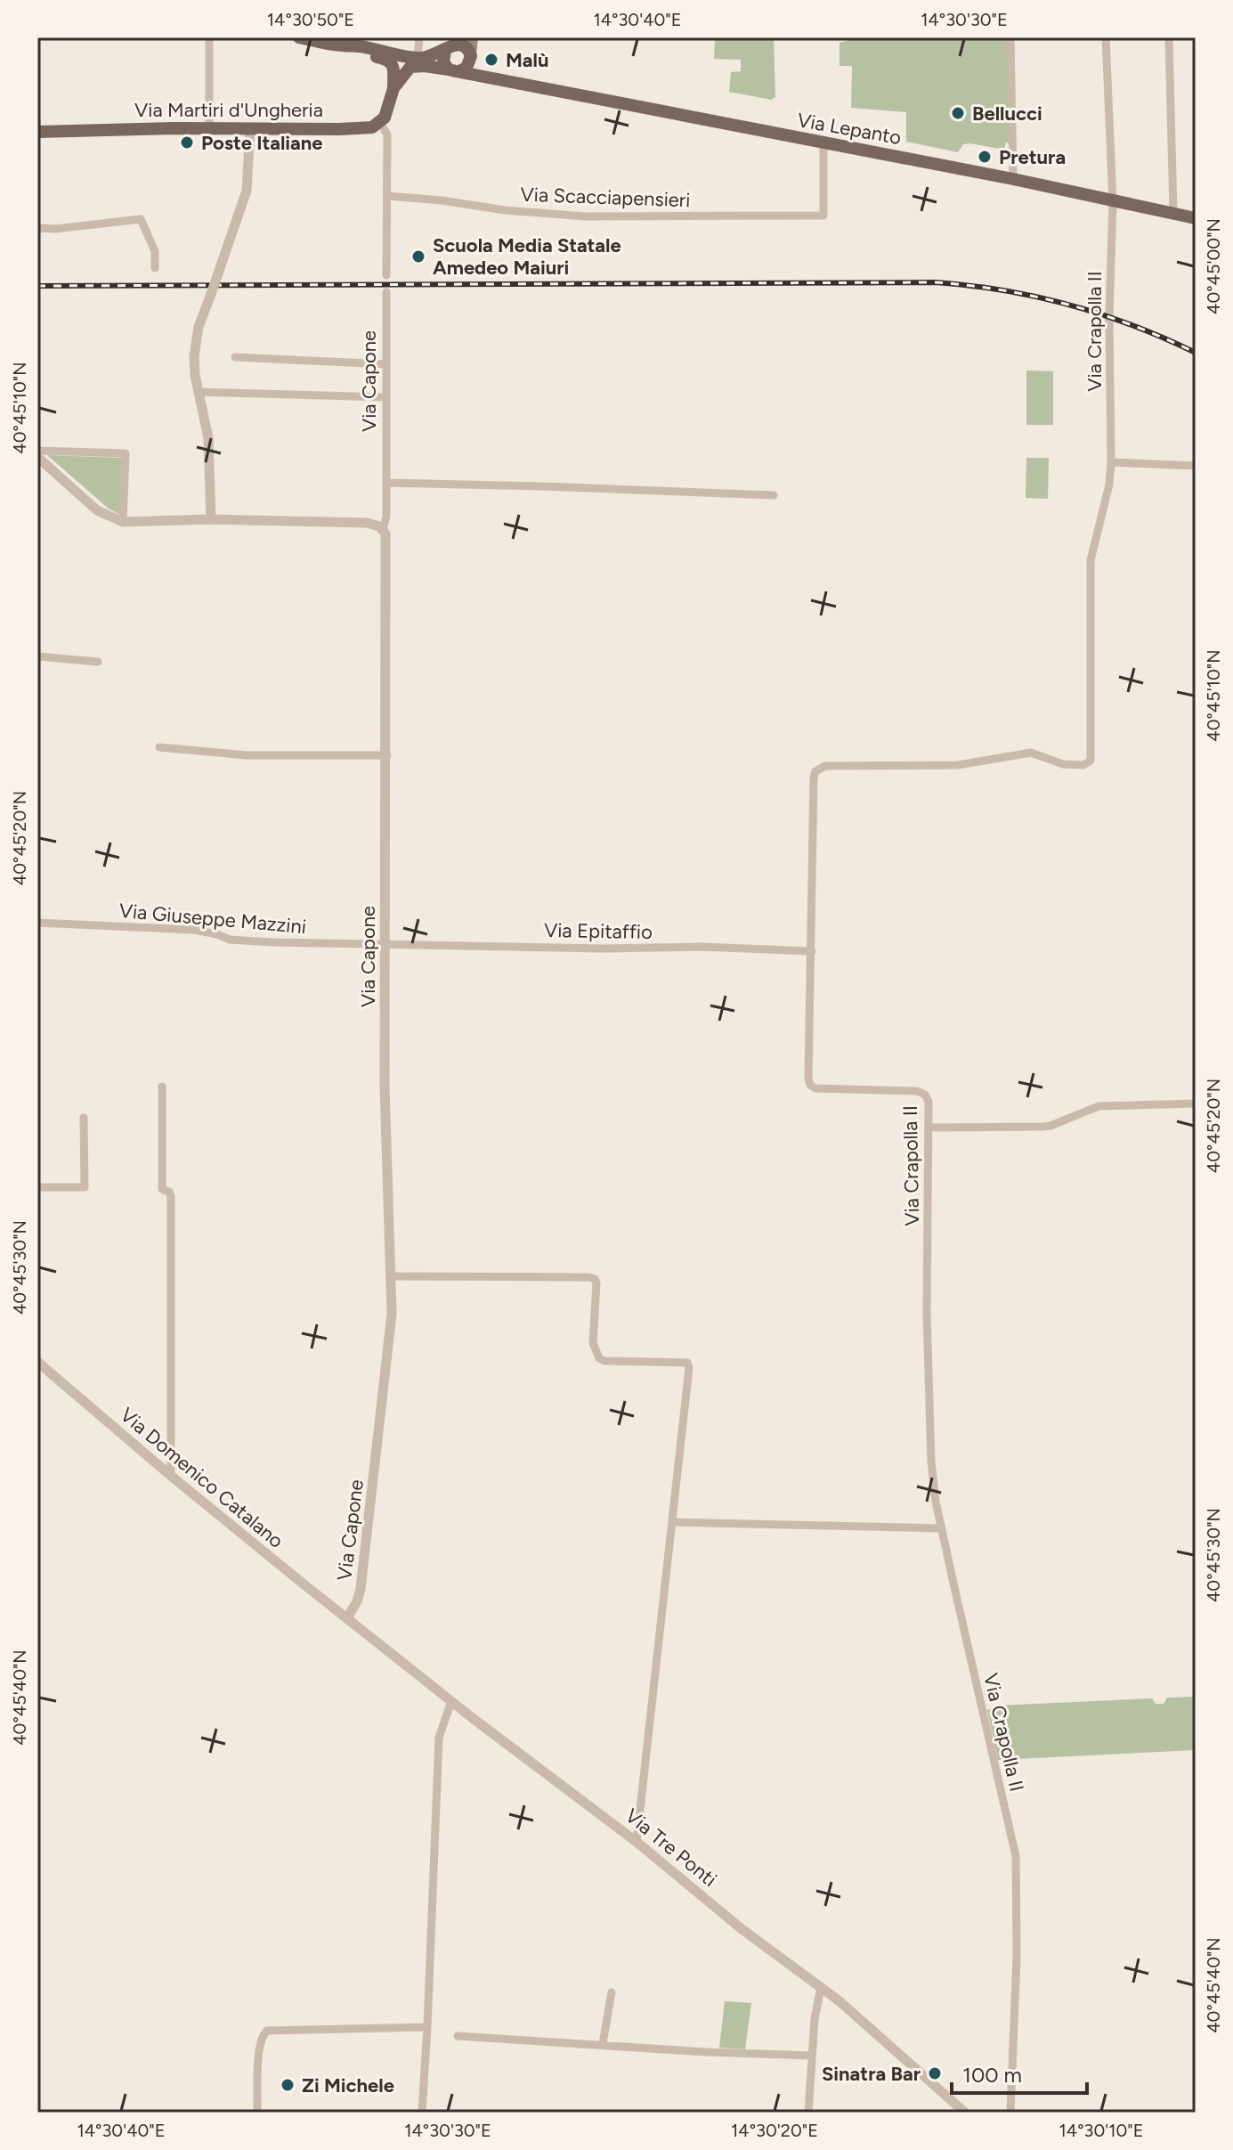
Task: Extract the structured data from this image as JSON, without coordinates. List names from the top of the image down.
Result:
{
  "streets": {
    "main road": ["Via Martiri d'Ungheria", "Via Lepanto"],
    "street": [
      "Via Scacciapensieri",
      "Via Crapolla II",
      "Via Capone",
      "Via Giuseppe Mazzini",
      "Via Epitaffio",
      "Via Domenico Catalano",
      "Via Tre Ponti"
    ]
  },
  "crossings": [
    ["Via Lepanto", "Via Scacciapensieri"],
    ["Via Lepanto", "Via Crapolla II"],
    ["Via Crapolla II", "Via Epitaffio"],
    ["Via Capone", "Via Giuseppe Mazzini"],
    ["Via Capone", "Via Epitaffio"],
    ["Via Capone", "Via Domenico Catalano"],
    ["Via Capone", "Via Tre Ponti"],
    ["Via Giuseppe Mazzini", "Via Epitaffio"],
    ["Via Domenico Catalano", "Via Tre Ponti"]
  ],
  "places": [
    "Malù",
    "Bellucci",
    "Poste Italiane",
    "Pretura",
    "Scuola Media Statale Amedeo Maiuri",
    "Sinatra Bar",
    "Zi Michele"
  ],
  "scale_bar": "100 m",
  "coordinates": [
    "14°30'50\"E",
    "14°30'40\"E",
    "14°30'30\"E",
    "40°45'00\"N",
    "40°45'10\"N",
    "40°45'20\"N",
    "40°45'30\"N",
    "40°45'40\"N",
    "14°30'20\"E",
    "14°30'10\"E"
  ]
}
